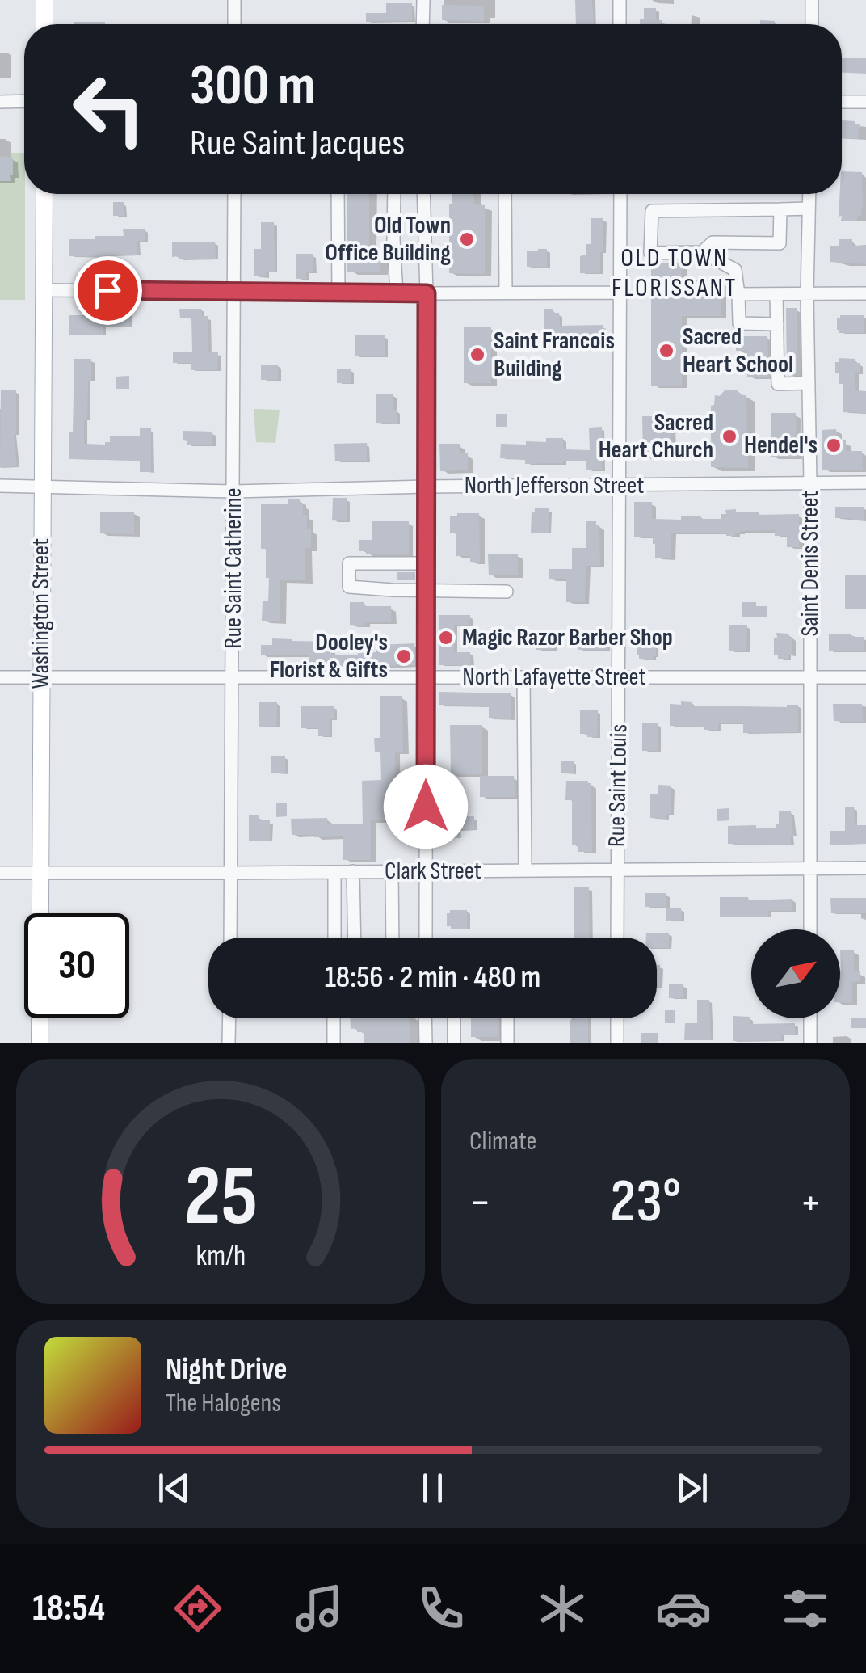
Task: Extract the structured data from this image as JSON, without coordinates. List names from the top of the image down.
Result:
{
  "streets": {
    "main road": ["Washington Street"],
    "street": [
      "North Jefferson Street",
      "Saint Denis Street",
      "Rue Saint Catherine",
      "North Lafayette Street",
      "Rue Saint Louis",
      "Clark Street"
    ]
  },
  "crossings": [
    ["North Jefferson Street", "Saint Denis Street"],
    ["North Jefferson Street", "Rue Saint Catherine"],
    ["North Jefferson Street", "Washington Street"],
    ["North Jefferson Street", "Rue Saint Louis"],
    ["Saint Denis Street", "North Lafayette Street"],
    ["Saint Denis Street", "Clark Street"],
    ["Rue Saint Catherine", "North Lafayette Street"],
    ["Rue Saint Catherine", "Clark Street"],
    ["Washington Street", "North Lafayette Street"],
    ["Washington Street", "Clark Street"],
    ["North Lafayette Street", "Rue Saint Louis"],
    ["Rue Saint Louis", "Clark Street"]
  ],
  "districts": ["OLD TOWN FLORISSANT"],
  "places": [
    "Old Town Office Building",
    "Sacred Heart School",
    "Saint Francois Building",
    "Sacred Heart Church",
    "Hendel's",
    "Magic Razor Barber Shop",
    "Dooley's Florist & Gifts"
  ],
  "north": "top right",
  "page": {
    "turn": ["300 m", "Rue Saint Jacques"],
    "limit": "30",
    "trip": "18:56 · 2 min · 480 m",
    "tile": "Climate",
    "heat": ["−", "23°", "+"],
    "song": ["Night Drive", "The Halogens"],
    "tabs": "18:54",
    "gauge": ["25", "km/h"]
  }
}
